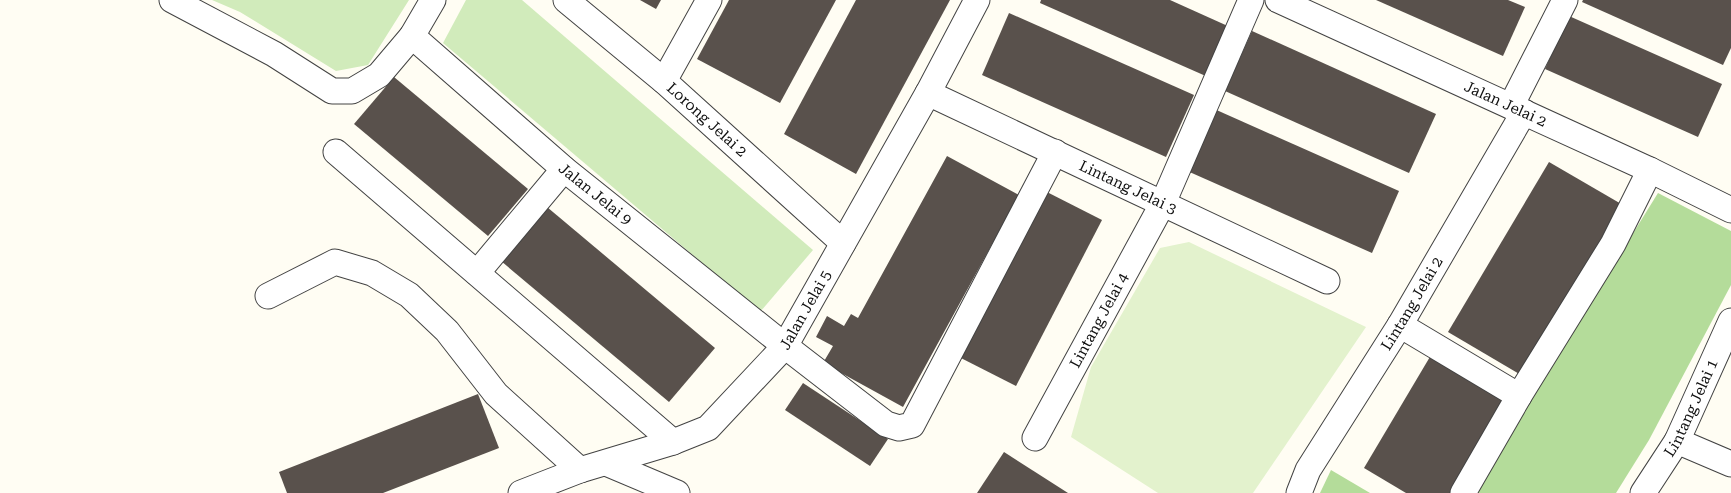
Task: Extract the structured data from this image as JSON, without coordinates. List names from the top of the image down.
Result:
{
  "streets": {
    "street": [
      "Jalan Jelai 2",
      "Lorong Jelai 2",
      "Lintang Jelai 3",
      "Jalan Jelai 9",
      "Lintang Jelai 2",
      "Jalan Jelai 5",
      "Lintang Jelai 4",
      "Lintang Jelai 1"
    ]
  },
  "crossings": [
    ["Jalan Jelai 2", "Lintang Jelai 2"],
    ["Lorong Jelai 2", "Jalan Jelai 5"],
    ["Lintang Jelai 3", "Jalan Jelai 9"],
    ["Lintang Jelai 3", "Jalan Jelai 5"],
    ["Lintang Jelai 3", "Lintang Jelai 4"],
    ["Jalan Jelai 9", "Jalan Jelai 5"]
  ]
}
